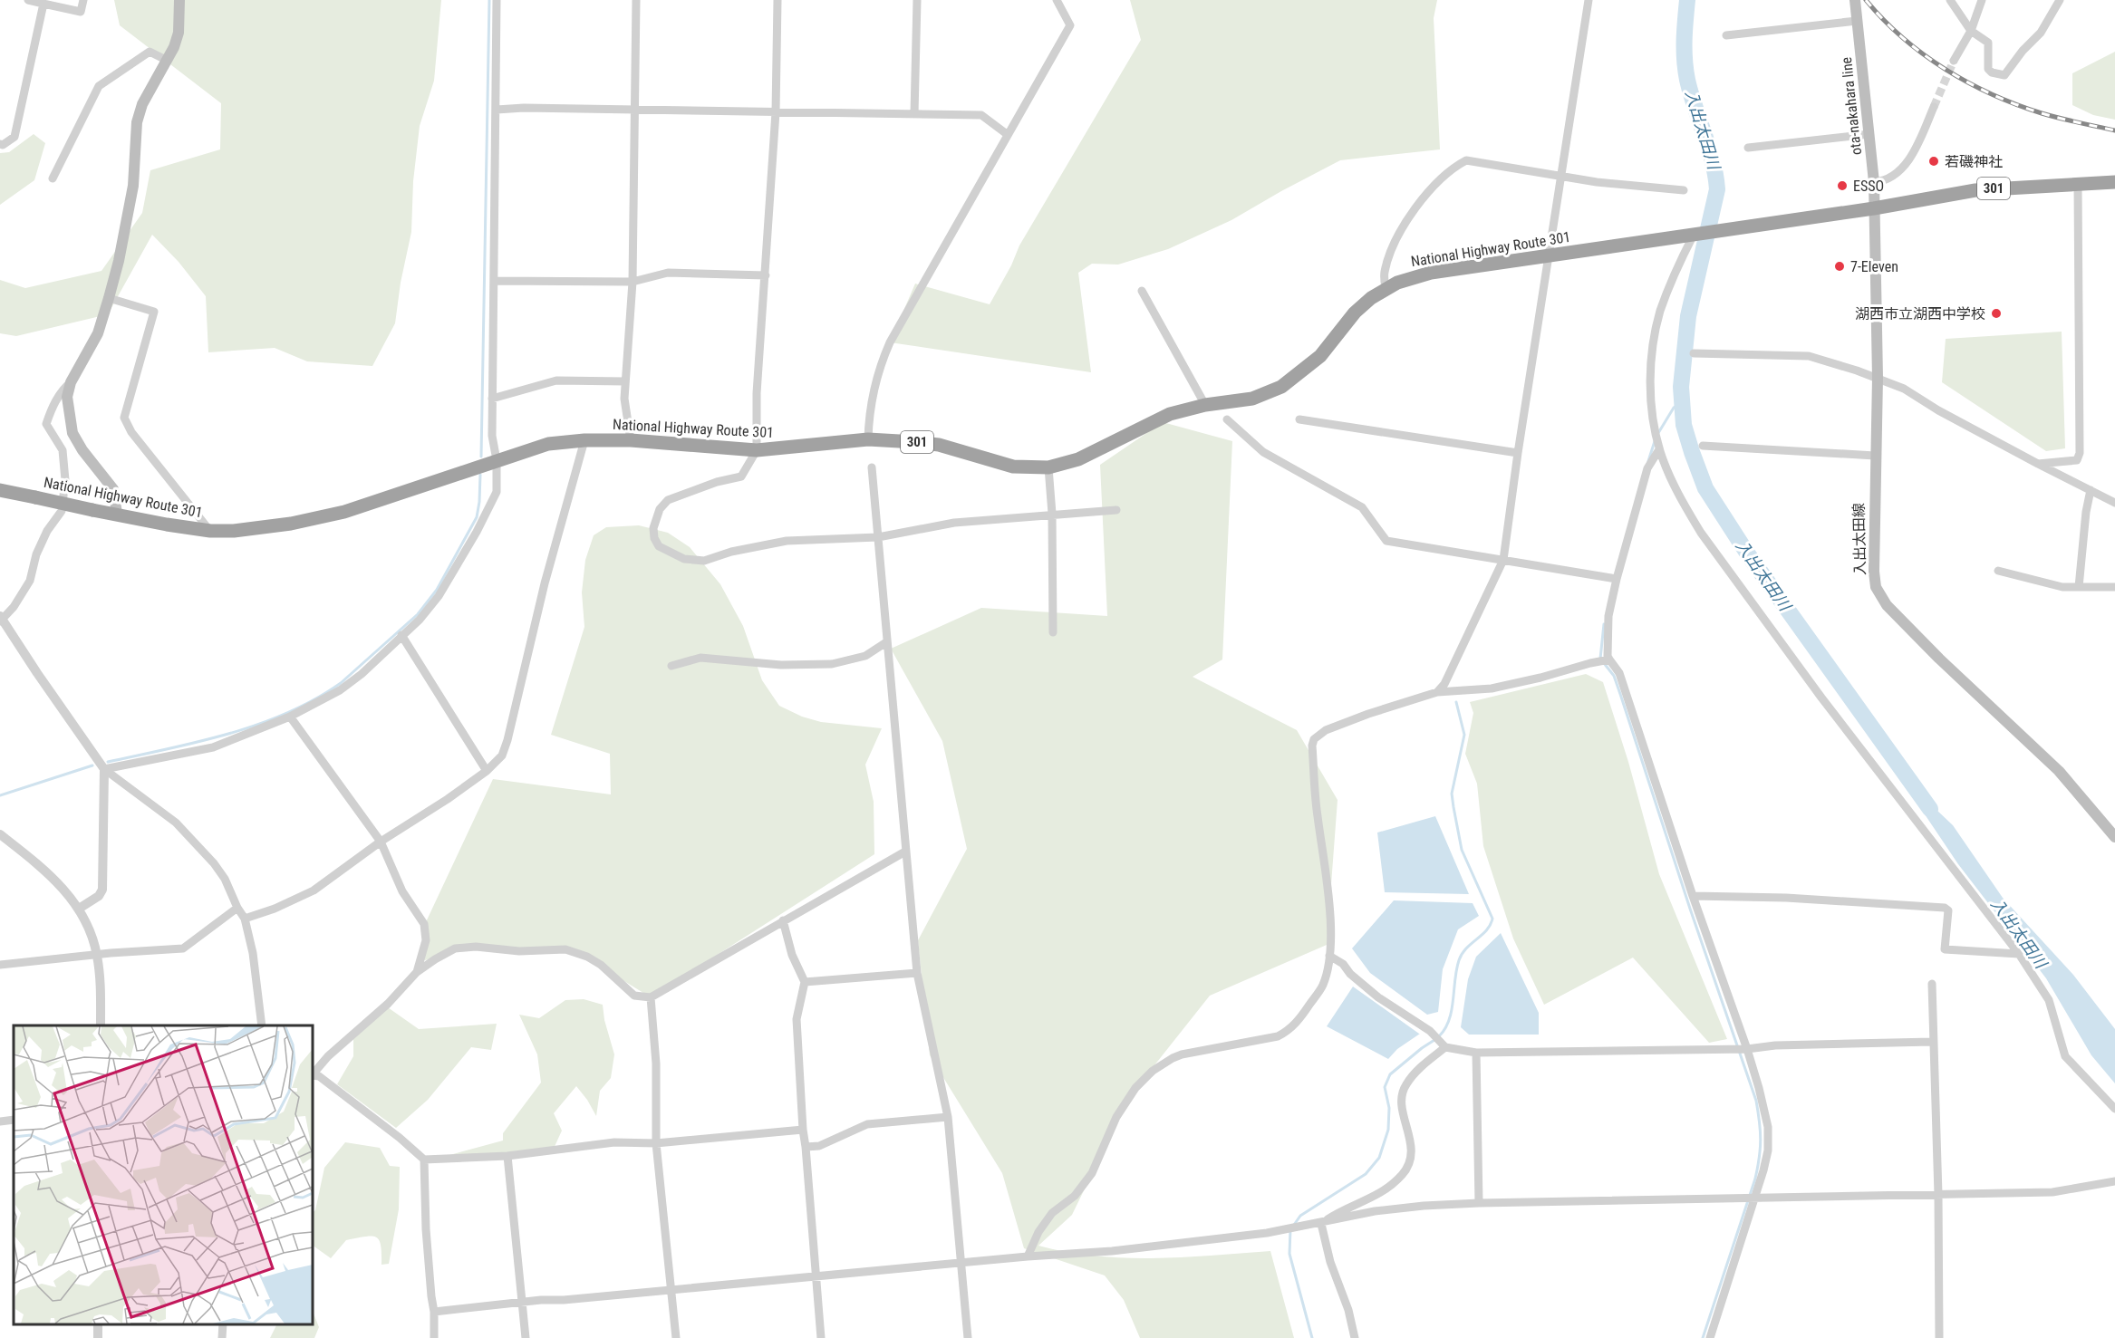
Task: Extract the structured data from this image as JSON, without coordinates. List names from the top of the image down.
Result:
{
  "streets": {
    "highway": ["301", "National Highway Route 301"],
    "main road": ["ota-nakahara line", "入出太田線"]
  },
  "crossings": [
    ["ota-nakahara line", "National Highway Route 301"],
    ["ota-nakahara line", "入出太田線"],
    ["National Highway Route 301", "入出太田線"]
  ],
  "water": ["入出太田川"],
  "places": [
    "若磯神社",
    "ESSO",
    "7-Eleven",
    "湖西市立湖西中学校"
  ]
}
